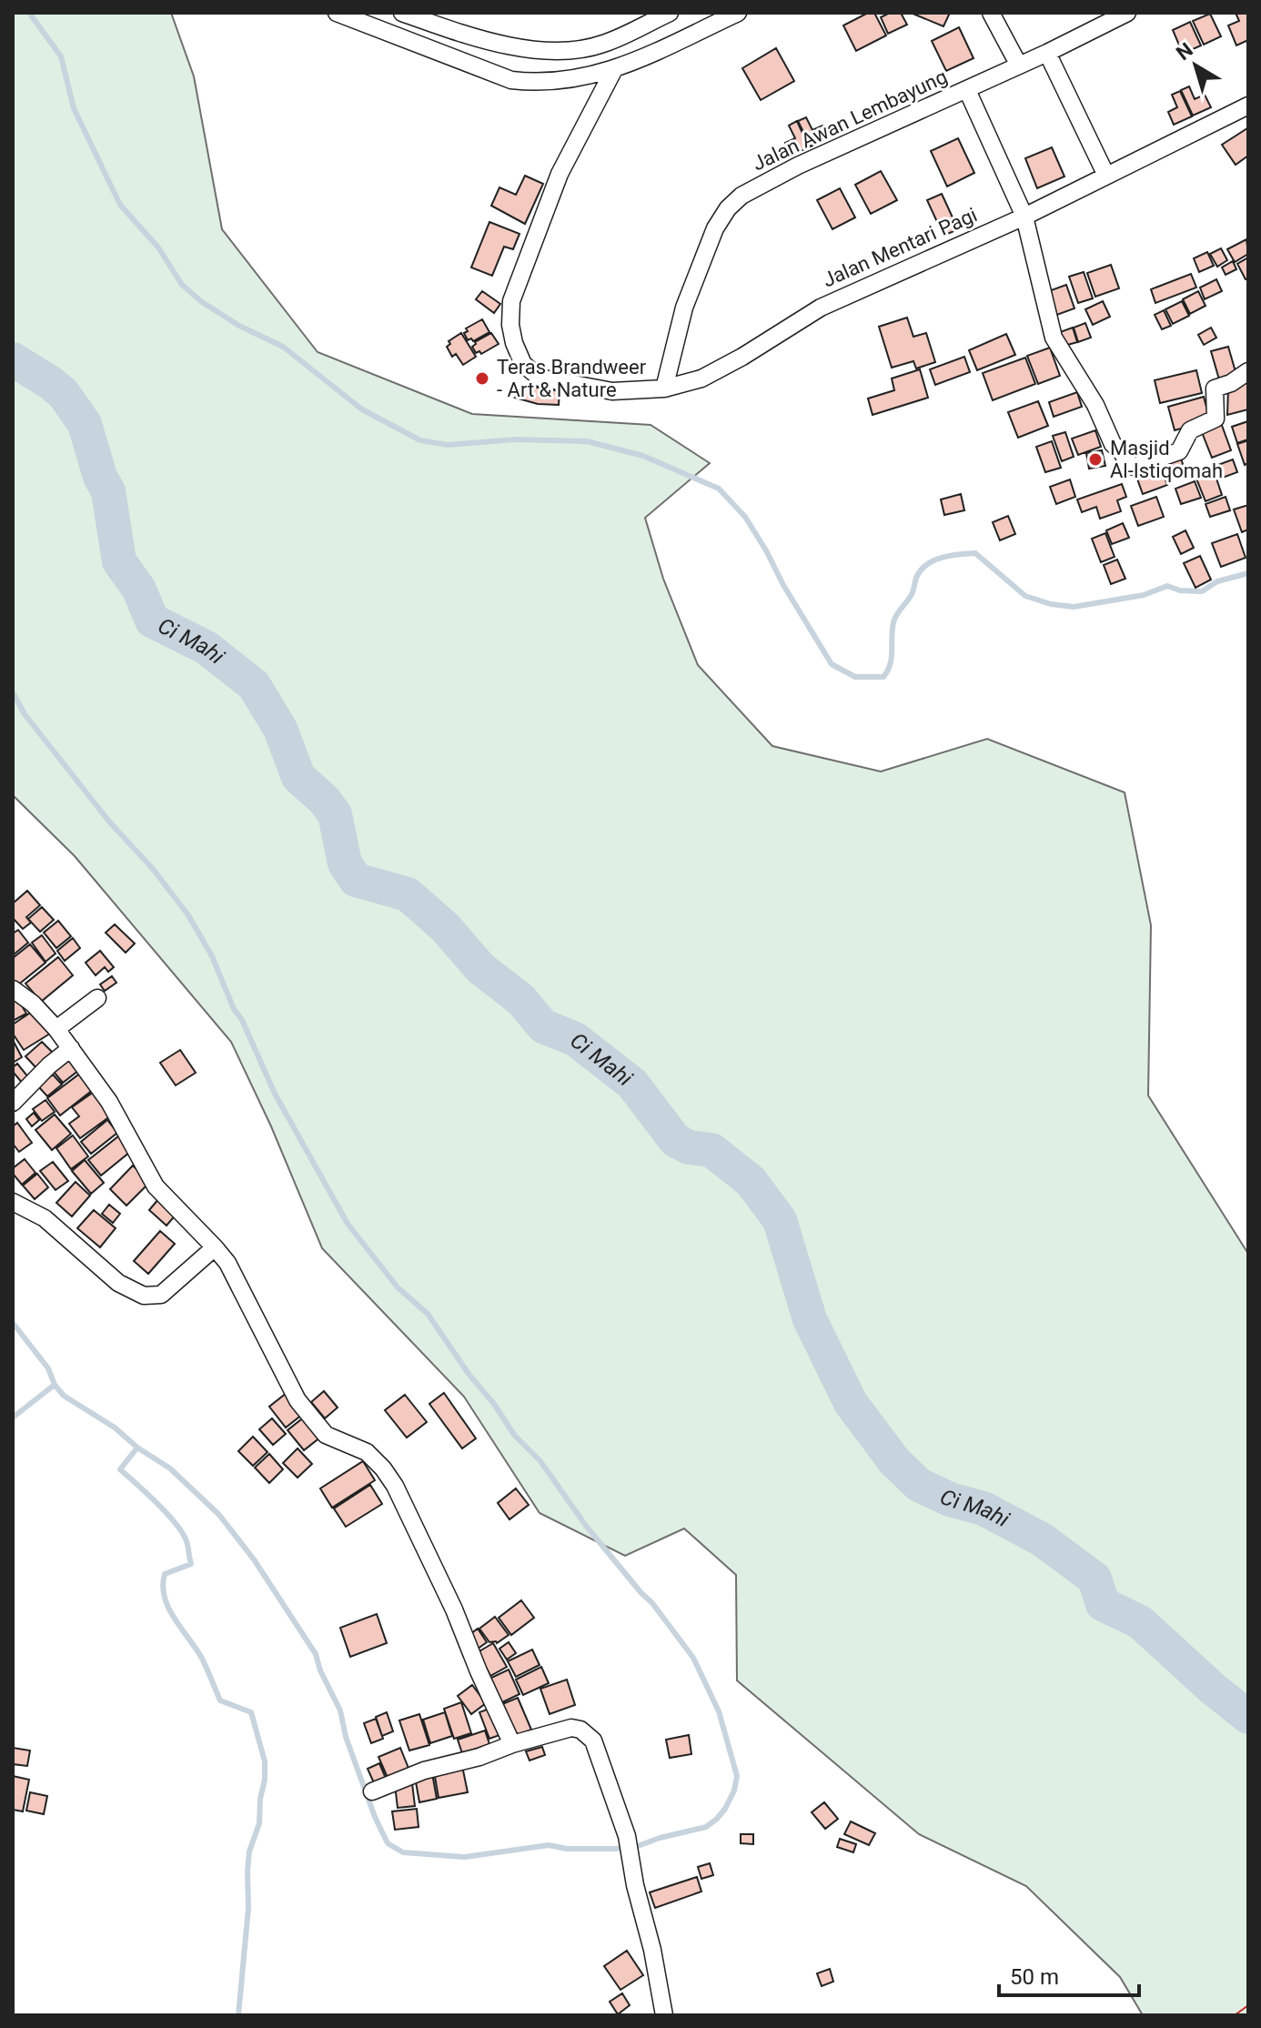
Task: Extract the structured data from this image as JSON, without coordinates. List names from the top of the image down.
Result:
{
  "streets": {
    "street": ["Jalan Awan Lembayung", "Jalan Mentari Pagi"]
  },
  "crossings": [
    ["Jalan Awan Lembayung", "Jalan Mentari Pagi"]
  ],
  "water": ["Ci Mahi"],
  "places": ["Teras Brandweer - Art & Nature", "Masjid Al-Istiqomah"],
  "scale_bar": "50 m",
  "north": "top left"
}
